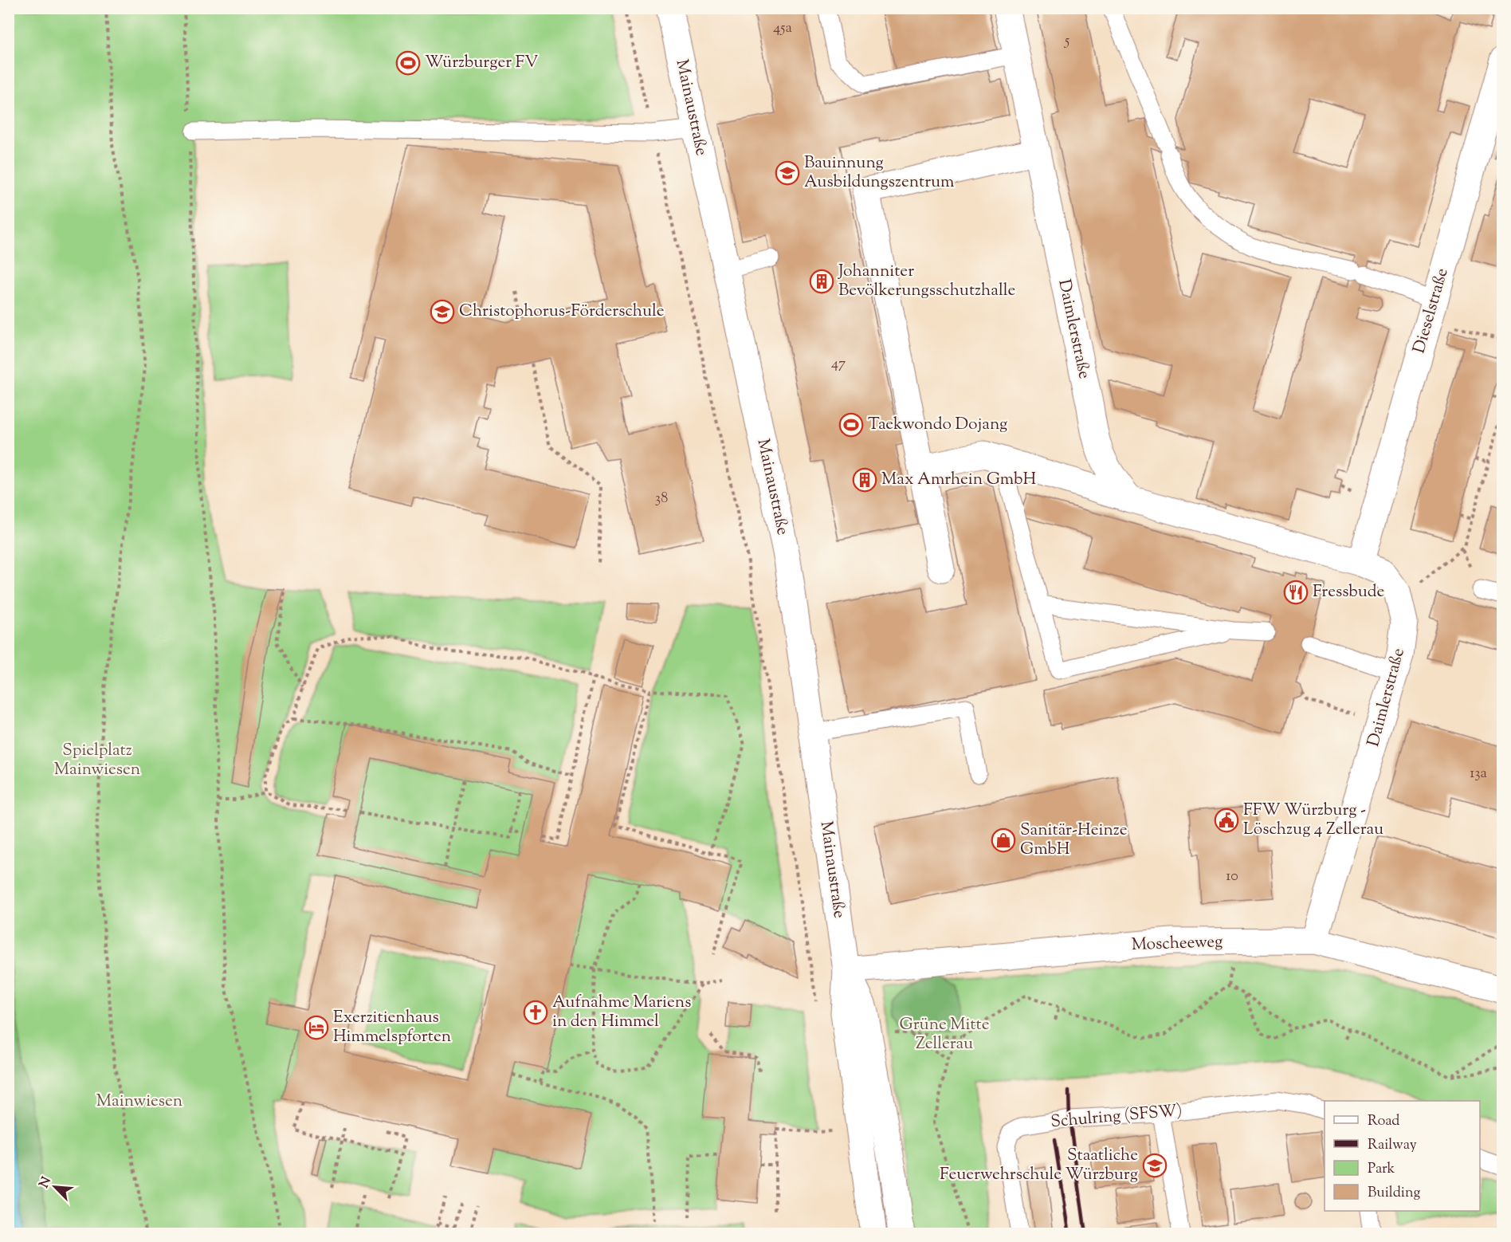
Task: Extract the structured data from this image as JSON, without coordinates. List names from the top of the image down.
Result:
{
  "streets": {
    "street": [
      "Mainaustraße",
      "Dieselstraße",
      "Daimlerstraße",
      "Moscheeweg"
    ],
    "lane": ["Schulring (SFSW)"]
  },
  "crossings": [
    ["Mainaustraße", "Moscheeweg"],
    ["Dieselstraße", "Daimlerstraße"],
    ["Daimlerstraße", "Moscheeweg"]
  ],
  "parks": ["Spielplatz Mainwiesen", "Grüne Mitte Zellerau", "Mainwiesen"],
  "places": {
    "sports": ["Würzburger FV", "Taekwondo Dojang"],
    "school or university": ["Bauinnung Ausbildungszentrum", "Christophorus-Förderschule", "Staatliche Feuerwehrschule Würzburg"],
    "building": ["Johanniter Bevölkerungsschutzhalle", "Max Amrhein GmbH"],
    "restaurant": ["Fressbude"],
    "public building": ["FFW Würzburg - Löschzug 4 Zellerau"],
    "shop": ["Sanitär-Heinze GmbH"],
    "church": ["Aufnahme Mariens in den Himmel"],
    "hotel": ["Exerzitienhaus Himmelspforten"]
  },
  "house_numbers": [
    "45a",
    "5",
    "47",
    "38",
    "13a",
    "10"
  ],
  "legend": [
    "Road",
    "Railway",
    "Park",
    "Building"
  ],
  "north": "top left"
}
